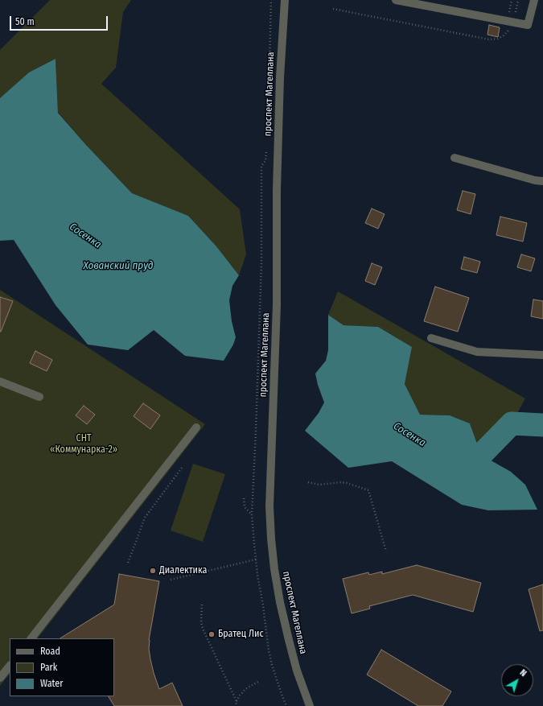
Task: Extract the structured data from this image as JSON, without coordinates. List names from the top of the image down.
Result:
{
  "streets": {
    "street": ["проспект Магеллана"]
  },
  "water": ["Сосенка", "Хованский пруд"],
  "parks": ["СНТ «Коммунарка-2»"],
  "places": ["Диалектика", "Братец Лис"],
  "legend": ["Road", "Park", "Water"],
  "scale_bar": "50 m",
  "north": "top right"
}
